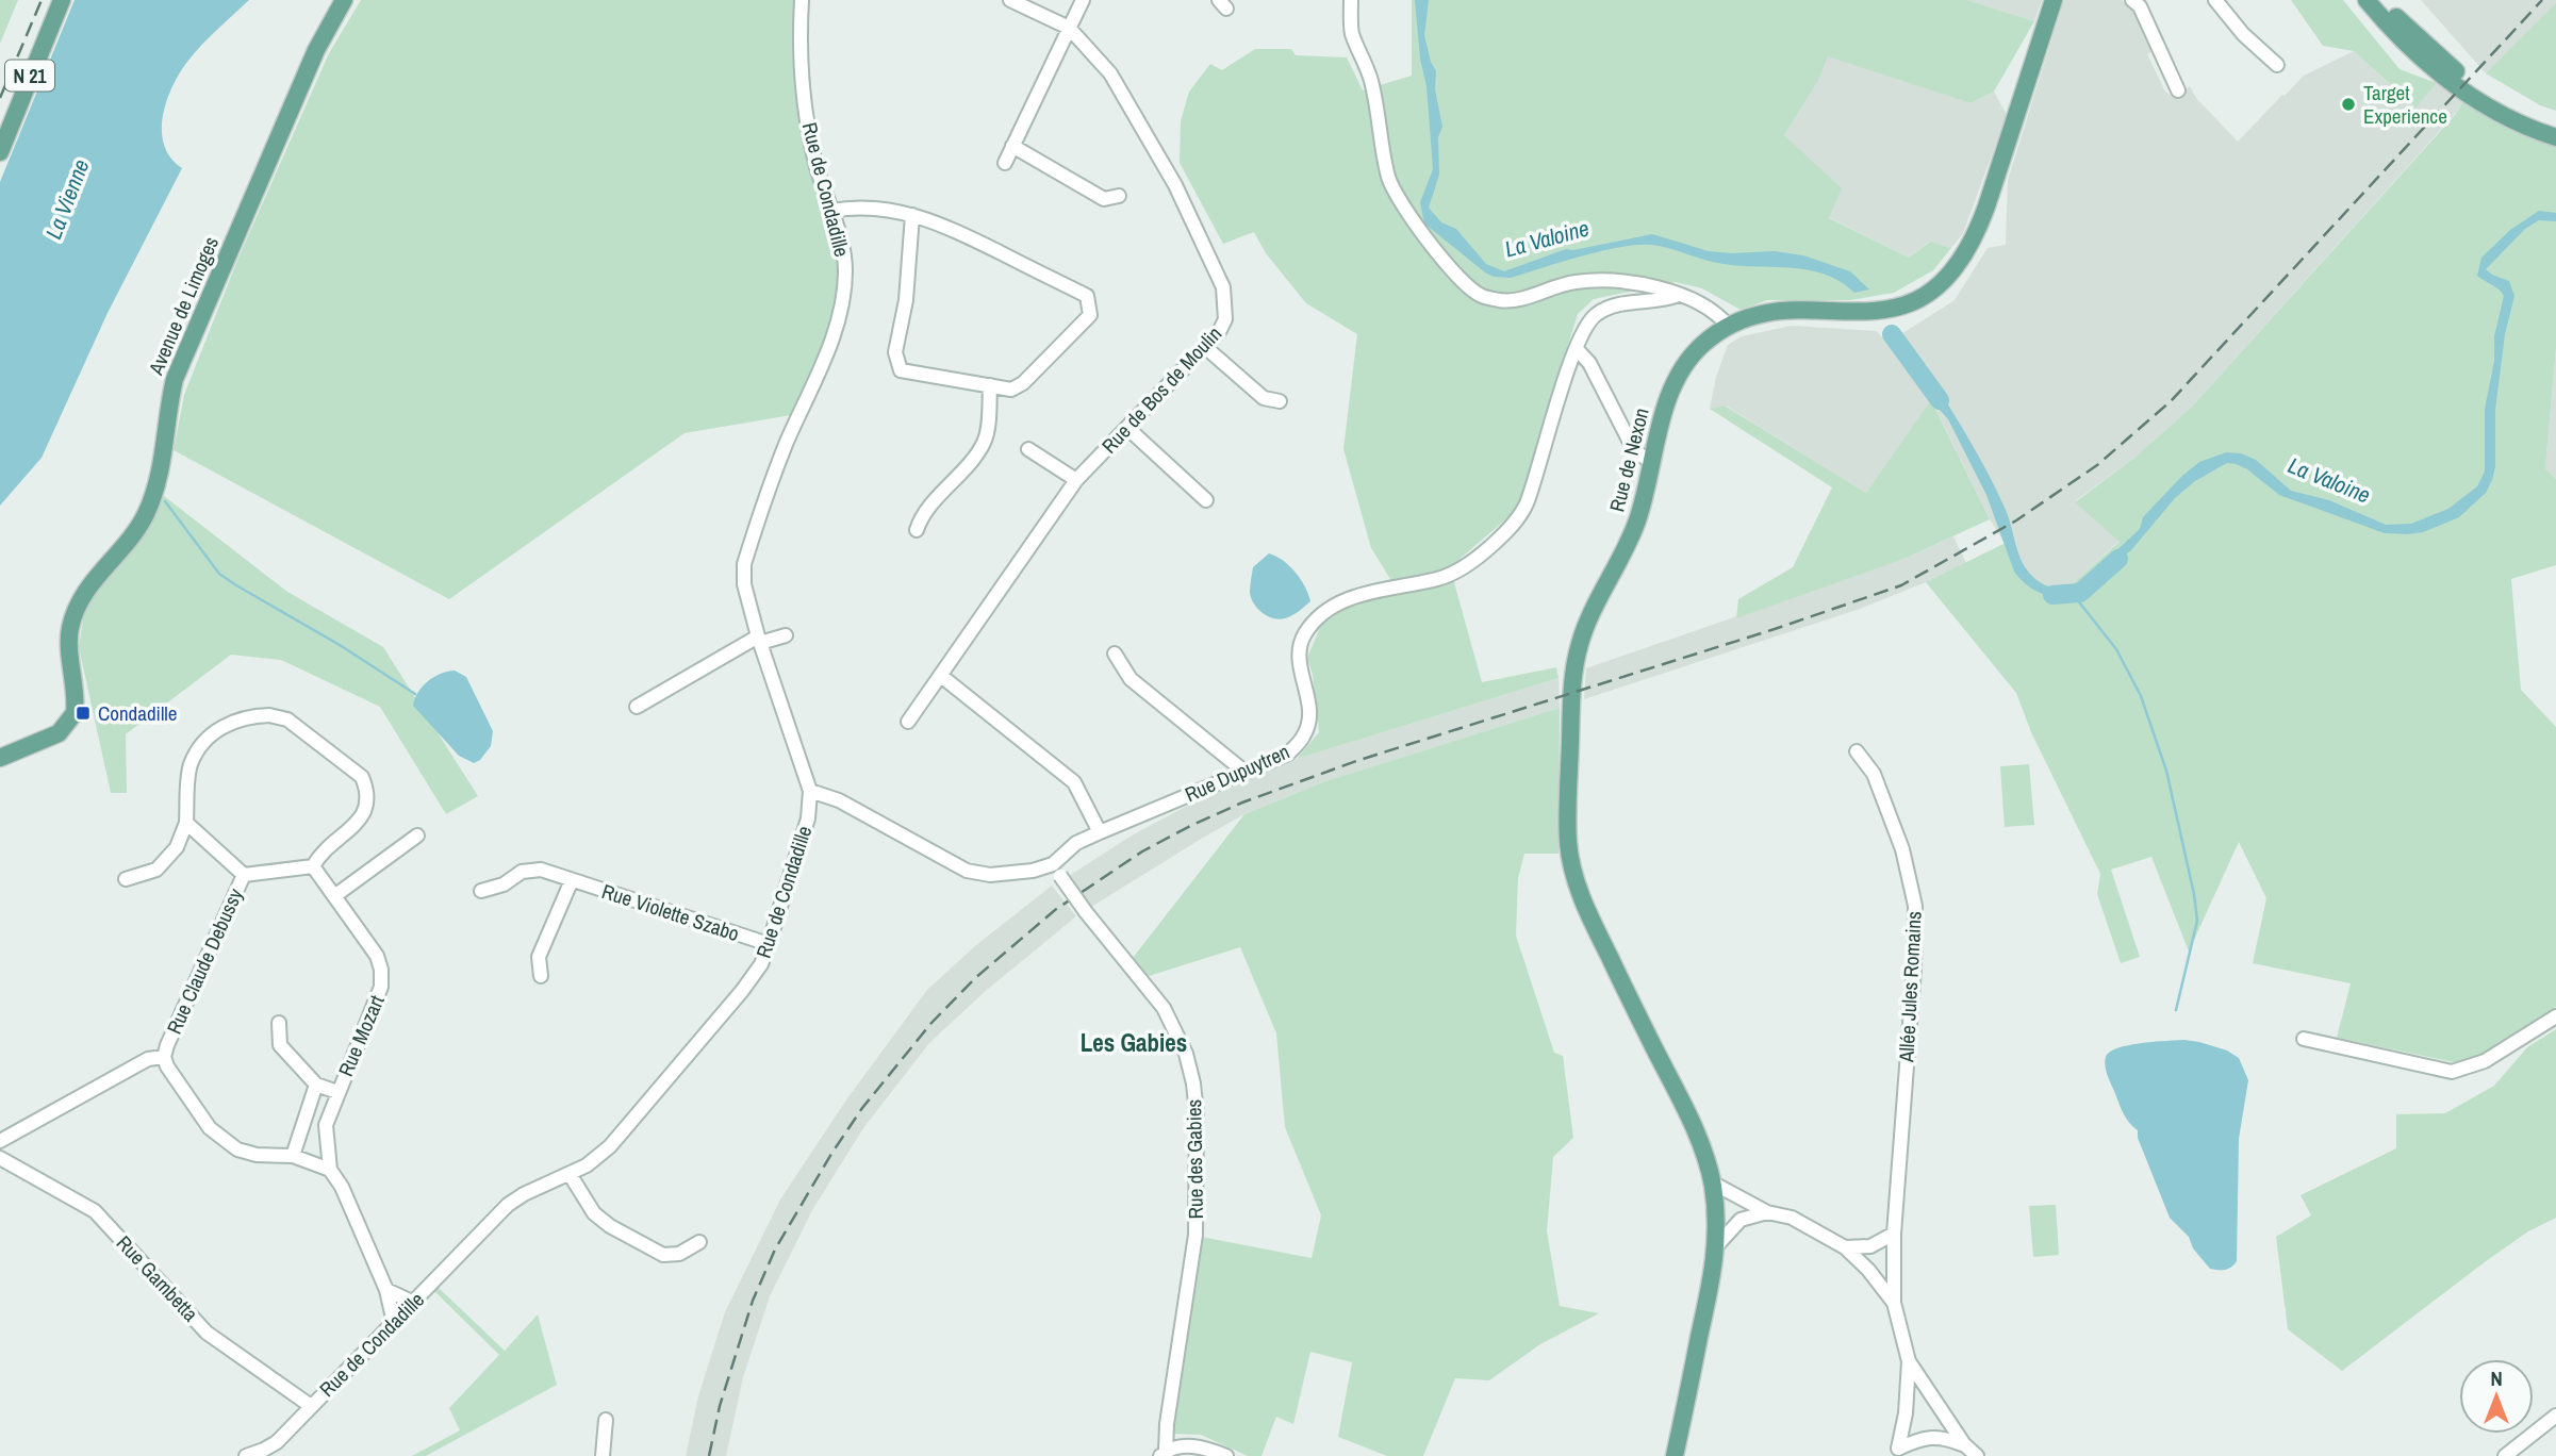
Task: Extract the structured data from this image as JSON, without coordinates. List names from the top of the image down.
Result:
{
  "streets": {
    "main road": ["N 21", "Avenue de Limoges", "Rue de Nexon"],
    "street": [
      "Rue de Condadille",
      "Rue de Bos de Moulin",
      "Rue Dupuytren",
      "Rue Violette Szabo",
      "Rue Claude Debussy",
      "Allée Jules Romains",
      "Rue Mozart",
      "Rue des Gabies",
      "Rue Gambetta"
    ]
  },
  "crossings": [
    ["Rue de Condadille", "Rue Dupuytren"],
    ["Rue de Condadille", "Rue Violette Szabo"],
    ["Rue de Condadille", "Rue Gambetta"],
    ["Rue Dupuytren", "Rue des Gabies"],
    ["Rue Claude Debussy", "Rue Mozart"]
  ],
  "districts": ["Les Gabies"],
  "water": ["La Vienne", "La Valoine"],
  "places": {
    "other": ["Target Experience"],
    "transit": ["Condadille"]
  },
  "north": "top"
}
